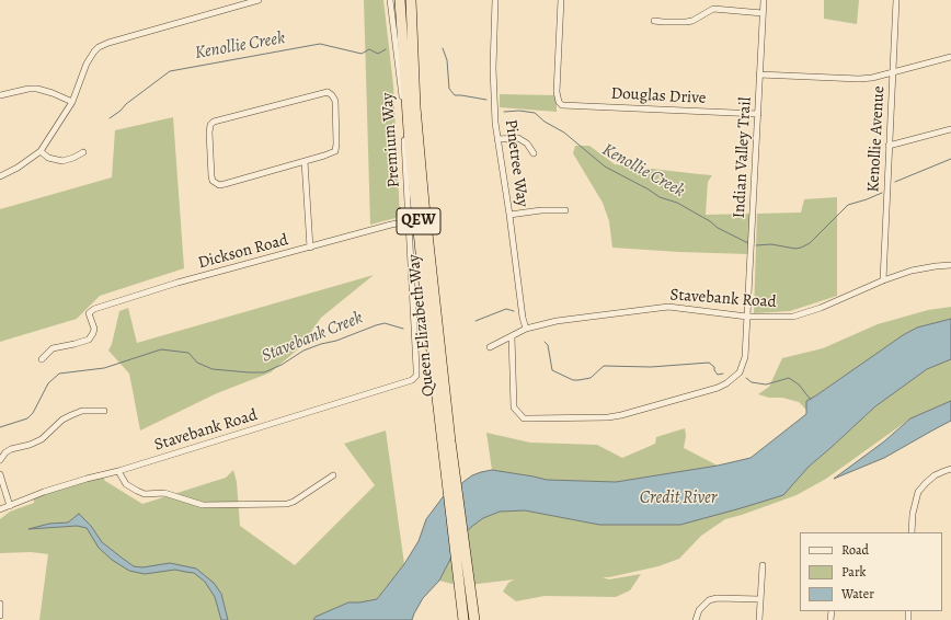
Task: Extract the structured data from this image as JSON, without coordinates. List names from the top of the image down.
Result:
{
  "streets": {
    "highway": ["QEW", "Queen Elizabeth Way"],
    "street": [
      "Douglas Drive",
      "Kenollie Avenue",
      "Premium Way",
      "Indian Valley Trail",
      "Pinetree Way",
      "Dickson Road",
      "Stavebank Road"
    ]
  },
  "crossings": [
    ["Douglas Drive", "Indian Valley Trail"],
    ["Kenollie Avenue", "Stavebank Road"],
    ["Premium Way", "Dickson Road"],
    ["Premium Way", "Stavebank Road"],
    ["Indian Valley Trail", "Stavebank Road"],
    ["Pinetree Way", "Stavebank Road"]
  ],
  "water": ["Kenollie Creek", "Stavebank Creek", "Credit River"],
  "legend": ["Road", "Park", "Water"]
}
